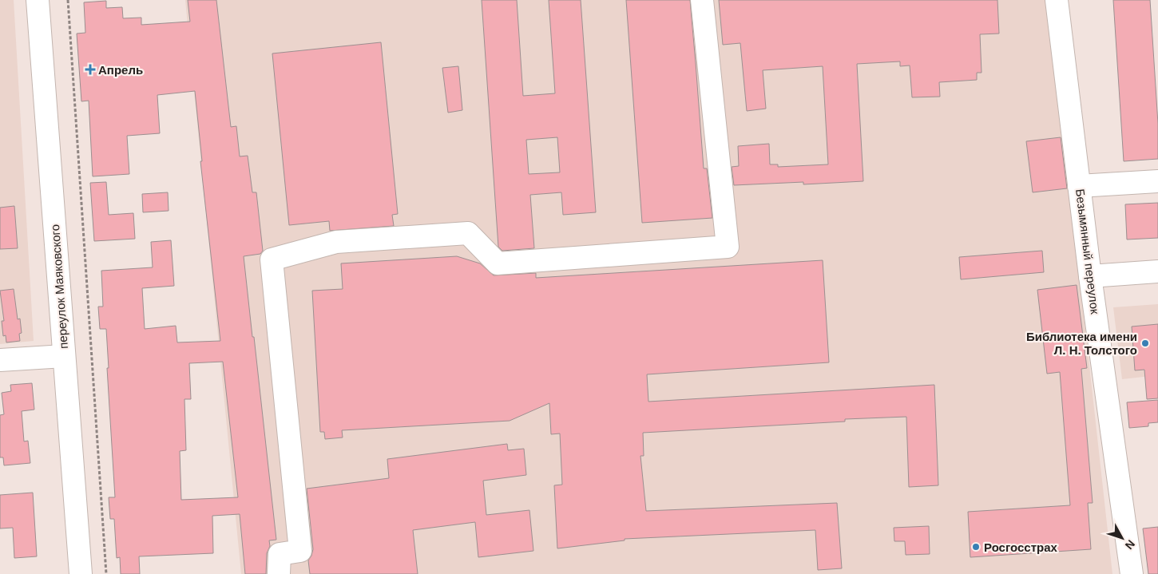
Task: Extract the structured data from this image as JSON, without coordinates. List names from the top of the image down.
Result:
{
  "streets": {
    "street": ["Безымянный переулок", "переулок Маяковского"]
  },
  "places": {
    "health": ["Апрель"],
    "other": ["Библиотека имени Л. Н. Толстого", "Росгосстрах"]
  },
  "north": "bottom right"
}
